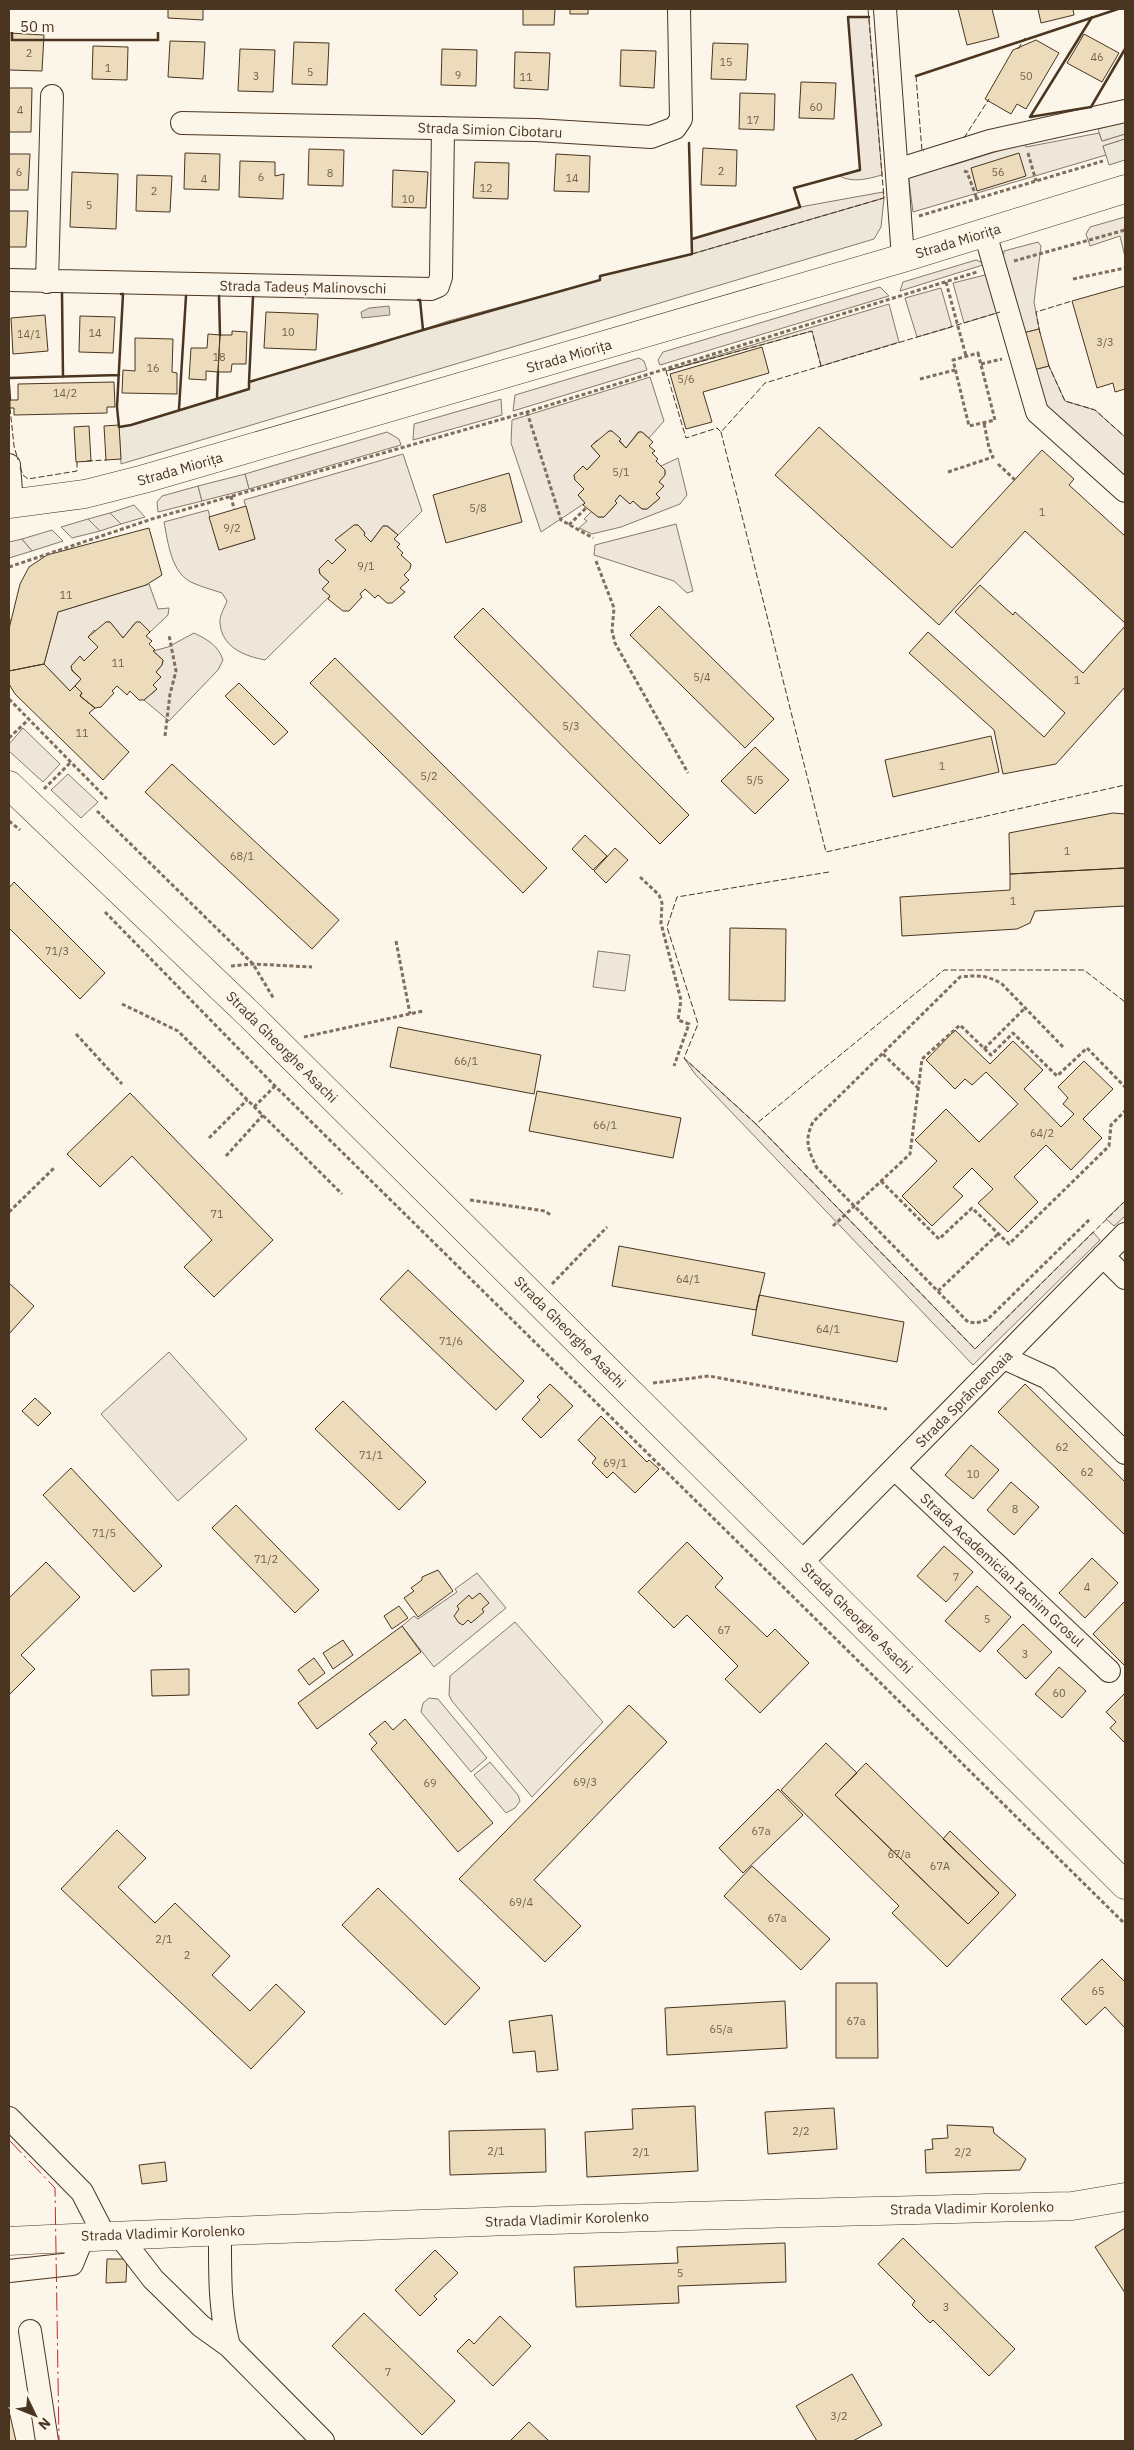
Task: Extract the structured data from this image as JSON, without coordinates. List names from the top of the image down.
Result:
{
  "streets": {
    "main road": ["Strada Miorița", "Strada Gheorghe Asachi", "Strada Vladimir Korolenko"],
    "street": [
      "Strada Simion Cibotaru",
      "Strada Tadeuș Malinovschi",
      "Strada Sprâncenoaia",
      "Strada Academician Iachim Grosul"
    ]
  },
  "crossings": [
    ["Strada Simion Cibotaru", "Strada Tadeuș Malinovschi"],
    ["Strada Gheorghe Asachi", "Strada Sprâncenoaia"],
    ["Strada Sprâncenoaia", "Strada Academician Iachim Grosul"]
  ],
  "house_numbers": [
    "2",
    "46",
    "15",
    "1",
    "5",
    "9",
    "3",
    "50",
    "11",
    "60",
    "4",
    "17",
    "2",
    "6",
    "56",
    "8",
    "6",
    "14",
    "4",
    "12",
    "2",
    "10",
    "5",
    "10",
    "14",
    "14/1",
    "3/3",
    "18",
    "16",
    "5/6",
    "14/2",
    "5/1",
    "5/8",
    "1",
    "9/2",
    "9/1",
    "11",
    "11",
    "5/4",
    "1",
    "5/3",
    "11",
    "1",
    "5/2",
    "5/5",
    "1",
    "68/1",
    "1",
    "71/3",
    "66/1",
    "66/1",
    "64/2",
    "71",
    "64/1",
    "64/1",
    "71/6",
    "62",
    "71/1",
    "69/1",
    "62",
    "10",
    "8",
    "71/5",
    "71/2",
    "7",
    "4",
    "5",
    "67",
    "3",
    "60",
    "69/3",
    "69",
    "67a",
    "67/a",
    "67A",
    "69/4",
    "67a",
    "2/1",
    "2",
    "65",
    "67a",
    "65/a",
    "2/2",
    "2/1",
    "2/1",
    "2/2",
    "5",
    "3",
    "7",
    "3/2"
  ],
  "scale_bar": "50 m",
  "north": "bottom right"
}
